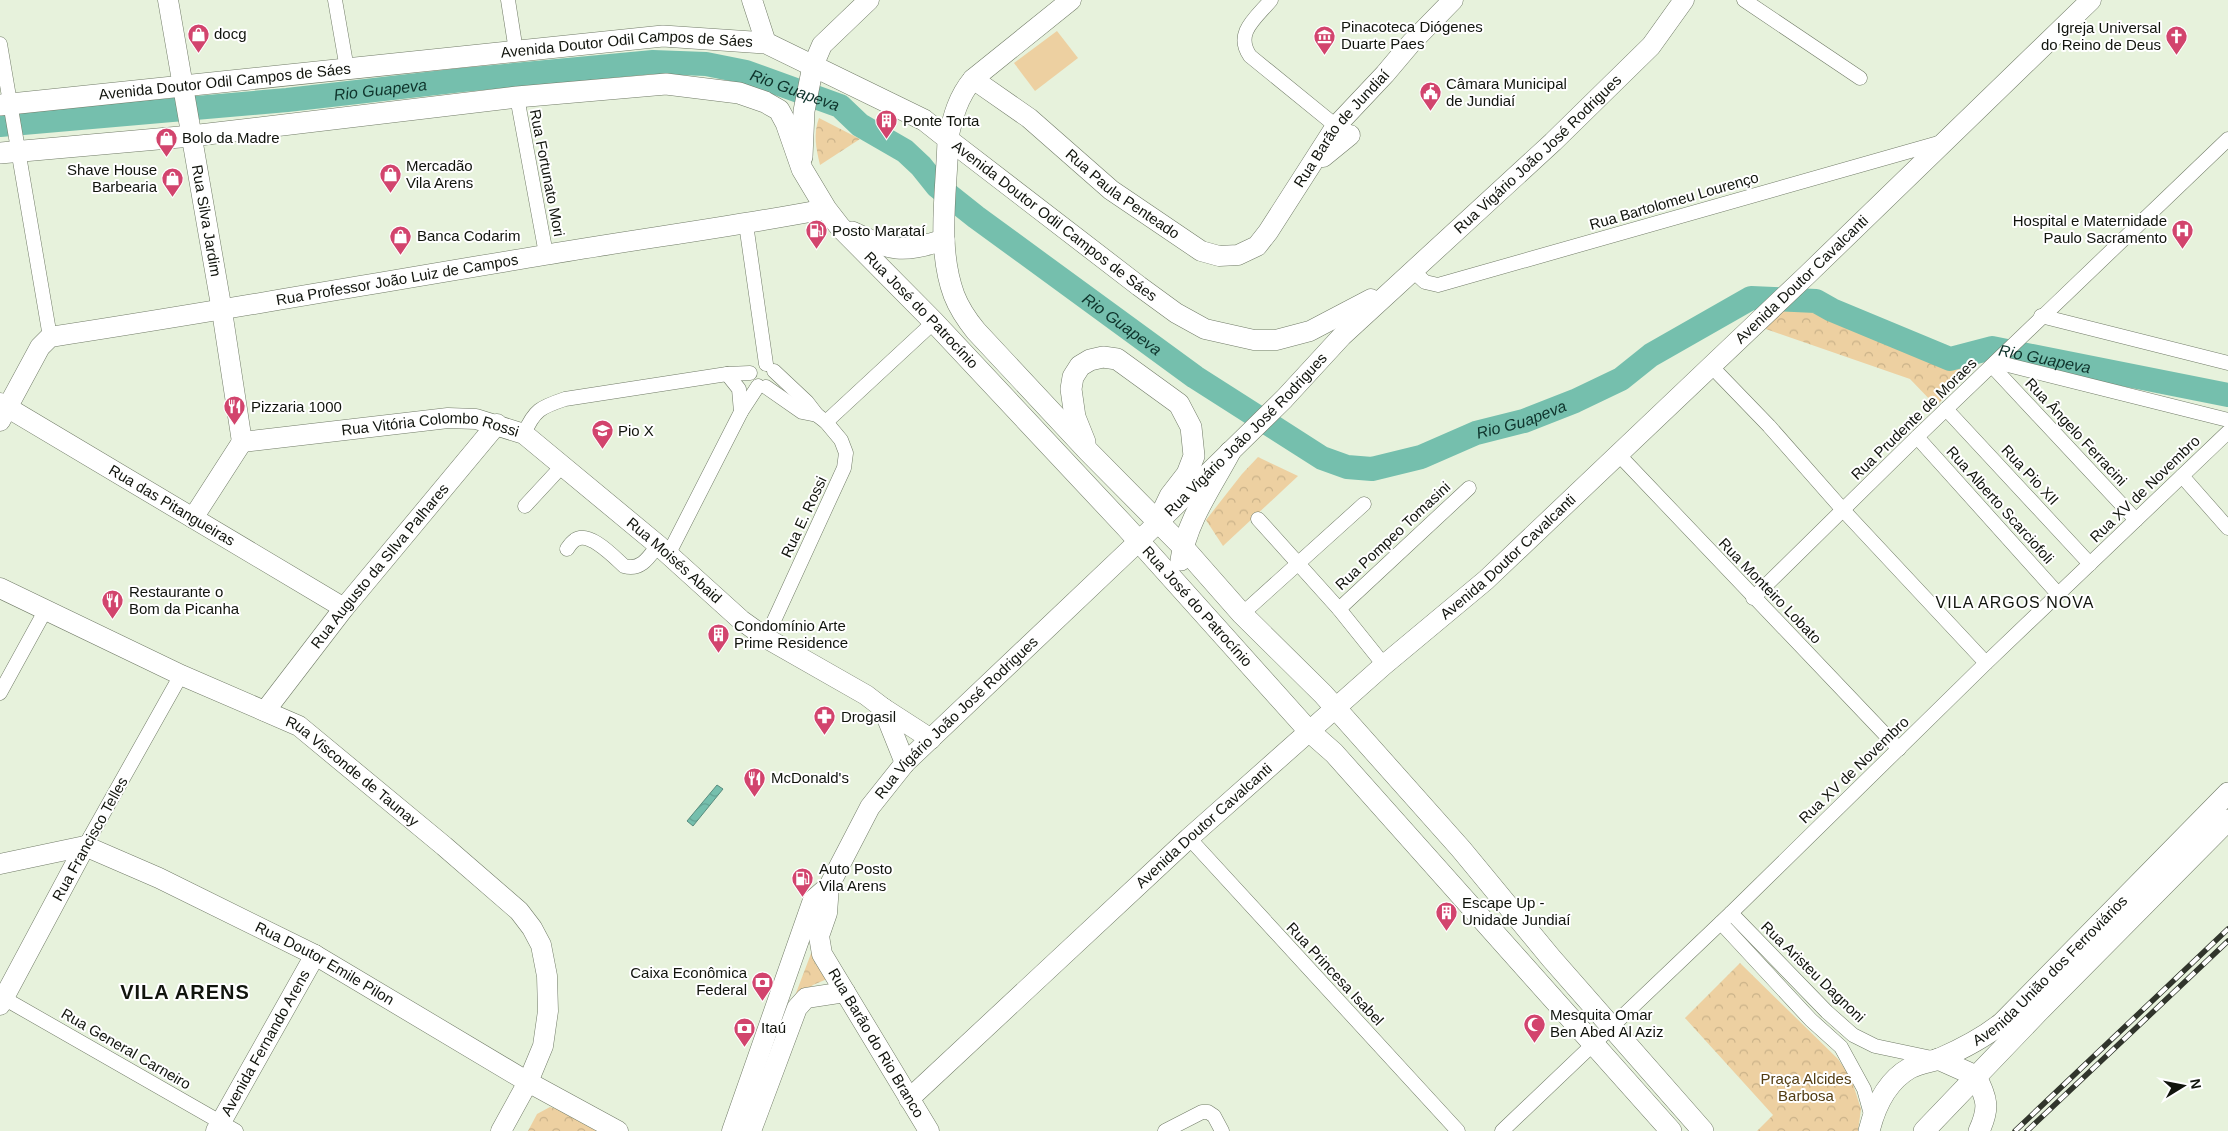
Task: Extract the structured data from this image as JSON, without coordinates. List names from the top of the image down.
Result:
{
  "streets": {
    "main road": [
      "Avenida Doutor Odil Campos de Sáes",
      "Rua Barão de Jundiaí",
      "Rua Vigário João José Rodrigues",
      "Rua Paula Penteado",
      "Rua Silva Jardim",
      "Rua Professor João Luiz de Campos",
      "Avenida Doutor Cavalcanti",
      "Rua José do Patrocínio",
      "Rua Vitória Colombo Rossi",
      "Rua das Pitangueiras",
      "Rua Moisés Abaid",
      "Rua Augusto da SIlva Palhares",
      "Rua Visconde de Taunay",
      "Rua Francisco Telles",
      "Rua Doutor Emile Pilon",
      "Avenida União dos Ferroviários",
      "Avenida Fernando Arens",
      "Rua Barão do Rio Branco"
    ],
    "street": [
      "Rua Fortunato Mori",
      "Rua Bartolomeu Lourenço",
      "Rua Prudente de Moraes",
      "Rua Ângelo Ferracini",
      "Rua Pio XII",
      "Rua XV de Novembro",
      "Rua Alberto Scarciofoli",
      "Rua E. Rossi",
      "Rua Pompeo Tomasini",
      "Rua Monteiro Lobato",
      "Rua Aristeu Dagnoni",
      "Rua Princesa Isabel",
      "Rua General Carneiro"
    ]
  },
  "crossings": [
    ["Avenida Doutor Odil Campos de Sáes", "Rua Vigário João José Rodrigues"],
    ["Avenida Doutor Odil Campos de Sáes", "Rua Silva Jardim"],
    ["Avenida Doutor Odil Campos de Sáes", "Rua José do Patrocínio"],
    ["Rua Barão de Jundiaí", "Rua Paula Penteado"],
    ["Rua Vigário João José Rodrigues", "Rua Bartolomeu Lourenço"],
    ["Rua Vigário João José Rodrigues", "Rua José do Patrocínio"],
    ["Rua Vigário João José Rodrigues", "Rua Moisés Abaid"],
    ["Rua Vigário João José Rodrigues", "Rua Barão do Rio Branco"],
    ["Rua Fortunato Mori", "Rua Professor João Luiz de Campos"],
    ["Rua Bartolomeu Lourenço", "Avenida Doutor Cavalcanti"],
    ["Rua Silva Jardim", "Rua Professor João Luiz de Campos"],
    ["Rua Silva Jardim", "Rua Vitória Colombo Rossi"],
    ["Rua Professor João Luiz de Campos", "Rua José do Patrocínio"],
    ["Avenida Doutor Cavalcanti", "Rua José do Patrocínio"],
    ["Avenida Doutor Cavalcanti", "Rua Monteiro Lobato"],
    ["Avenida Doutor Cavalcanti", "Rua Princesa Isabel"],
    ["Avenida Doutor Cavalcanti", "Rua Barão do Rio Branco"],
    ["Rua José do Patrocínio", "Rua XV de Novembro"],
    ["Rua Prudente de Moraes", "Rua Ângelo Ferracini"],
    ["Rua Prudente de Moraes", "Rua Pio XII"],
    ["Rua Prudente de Moraes", "Rua Alberto Scarciofoli"],
    ["Rua Prudente de Moraes", "Rua Monteiro Lobato"],
    ["Rua Vitória Colombo Rossi", "Rua E. Rossi"],
    ["Rua Vitória Colombo Rossi", "Rua Moisés Abaid"],
    ["Rua Vitória Colombo Rossi", "Rua Augusto da SIlva Palhares"],
    ["Rua Ângelo Ferracini", "Rua XV de Novembro"],
    ["Rua Pio XII", "Rua XV de Novembro"],
    ["Rua XV de Novembro", "Rua Alberto Scarciofoli"],
    ["Rua XV de Novembro", "Rua Monteiro Lobato"],
    ["Rua XV de Novembro", "Rua Aristeu Dagnoni"],
    ["Rua das Pitangueiras", "Rua Augusto da SIlva Palhares"],
    ["Rua E. Rossi", "Rua Moisés Abaid"],
    ["Rua Augusto da SIlva Palhares", "Rua Visconde de Taunay"],
    ["Rua Visconde de Taunay", "Rua Francisco Telles"],
    ["Rua Visconde de Taunay", "Rua Doutor Emile Pilon"],
    ["Rua Francisco Telles", "Rua Doutor Emile Pilon"],
    ["Rua Francisco Telles", "Rua General Carneiro"],
    ["Rua Doutor Emile Pilon", "Avenida Fernando Arens"],
    ["Avenida União dos Ferroviários", "Rua Aristeu Dagnoni"],
    ["Avenida Fernando Arens", "Rua General Carneiro"]
  ],
  "districts": ["VILA ARGOS NOVA", "VILA ARENS"],
  "water": ["Rio Guapeva"],
  "parks": ["Praça Alcides Barbosa"],
  "places": {
    "shop": [
      "docg",
      "Bolo da Madre",
      "Mercadão Vila Arens",
      "Shave House Barbearia",
      "Banca Codarim"
    ],
    "museum": ["Pinacoteca Diógenes Duarte Paes"],
    "church": ["Igreja Universal do Reino de Deus"],
    "public building": ["Câmara Municipal de Jundiaí"],
    "building": ["Ponte Torta", "Condomínio Arte Prime Residence", "Escape Up - Unidade Jundiaí"],
    "hospital": ["Hospital e Maternidade Paulo Sacramento"],
    "fuel station": ["Posto Marataí", "Auto Posto Vila Arens"],
    "restaurant": ["Pizzaria 1000", "Restaurante o Bom da Picanha", "McDonald's"],
    "school or university": ["Pio X"],
    "pharmacy": ["Drogasil"],
    "bank": ["Caixa Econômica Federal", "Itaú"],
    "mosque": ["Mesquita Omar Ben Abed Al Aziz"]
  },
  "north": "right"
}
